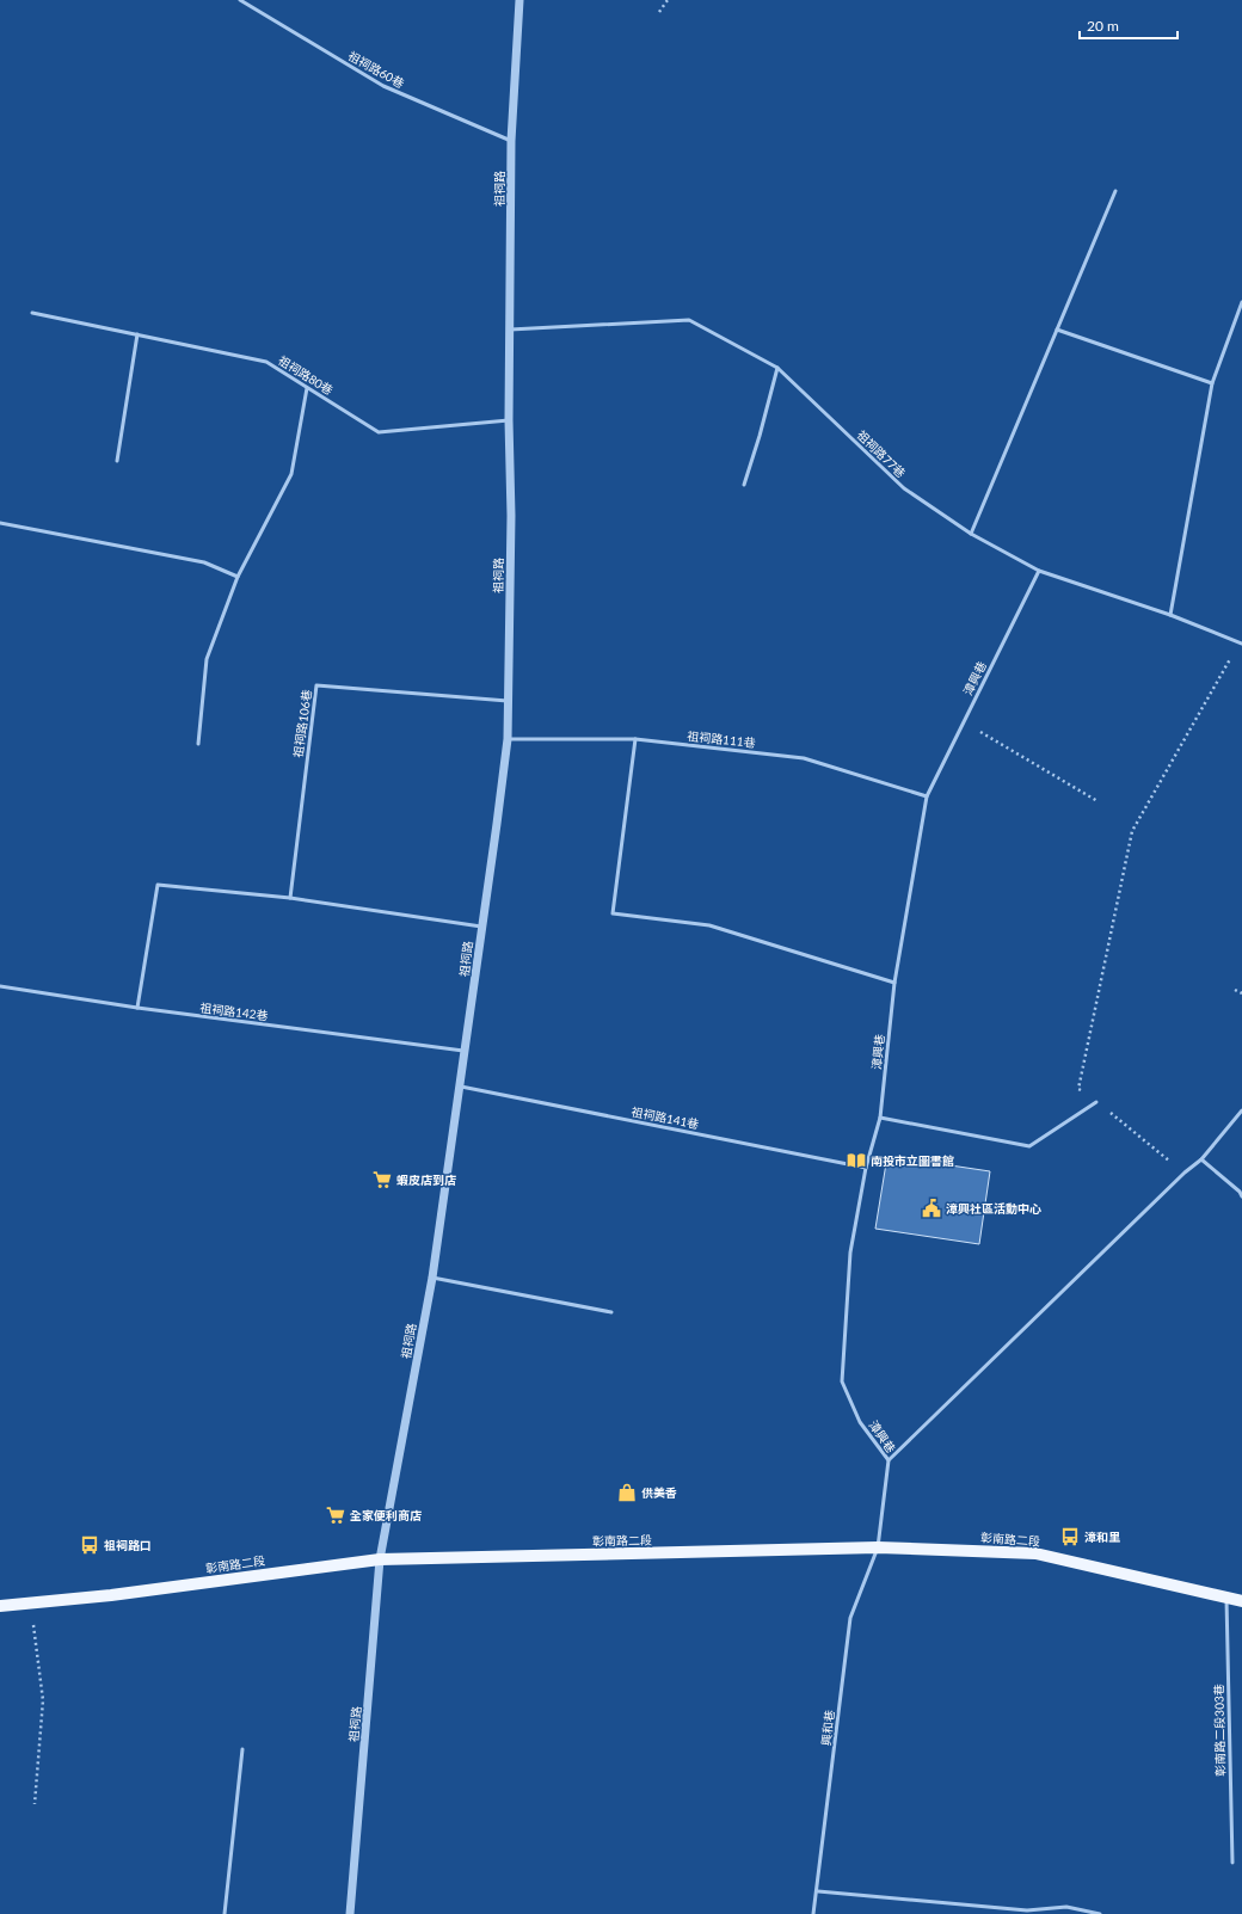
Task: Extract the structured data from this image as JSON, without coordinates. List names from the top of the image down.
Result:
{
  "streets": {
    "main road": ["彰南路二段"],
    "street": ["祖祠路"],
    "lane": [
      "祖祠路60巷",
      "祖祠路80巷",
      "祖祠路77巷",
      "漳興巷",
      "祖祠路106巷",
      "祖祠路111巷",
      "祖祠路142巷",
      "祖祠路141巷",
      "興和巷",
      "彰南路二段303巷"
    ]
  },
  "crossings": [
    ["祖祠路60巷", "祖祠路"],
    ["祖祠路", "祖祠路80巷"],
    ["祖祠路", "祖祠路77巷"],
    ["祖祠路", "祖祠路106巷"],
    ["祖祠路", "祖祠路111巷"],
    ["祖祠路", "祖祠路142巷"],
    ["祖祠路", "祖祠路141巷"],
    ["祖祠路", "彰南路二段"],
    ["祖祠路77巷", "漳興巷"],
    ["漳興巷", "祖祠路111巷"],
    ["漳興巷", "祖祠路141巷"],
    ["漳興巷", "彰南路二段"],
    ["漳興巷", "興和巷"],
    ["彰南路二段", "興和巷"],
    ["彰南路二段", "彰南路二段303巷"]
  ],
  "places": {
    "library": ["南投市立圖書館"],
    "supermarket": ["蝦皮店到店", "全家便利商店"],
    "public building": ["漳興社區活動中心"],
    "shop": ["供美香"],
    "bus stop": ["漳和里", "祖祠路口"]
  },
  "scale_bar": "20 m"
}
